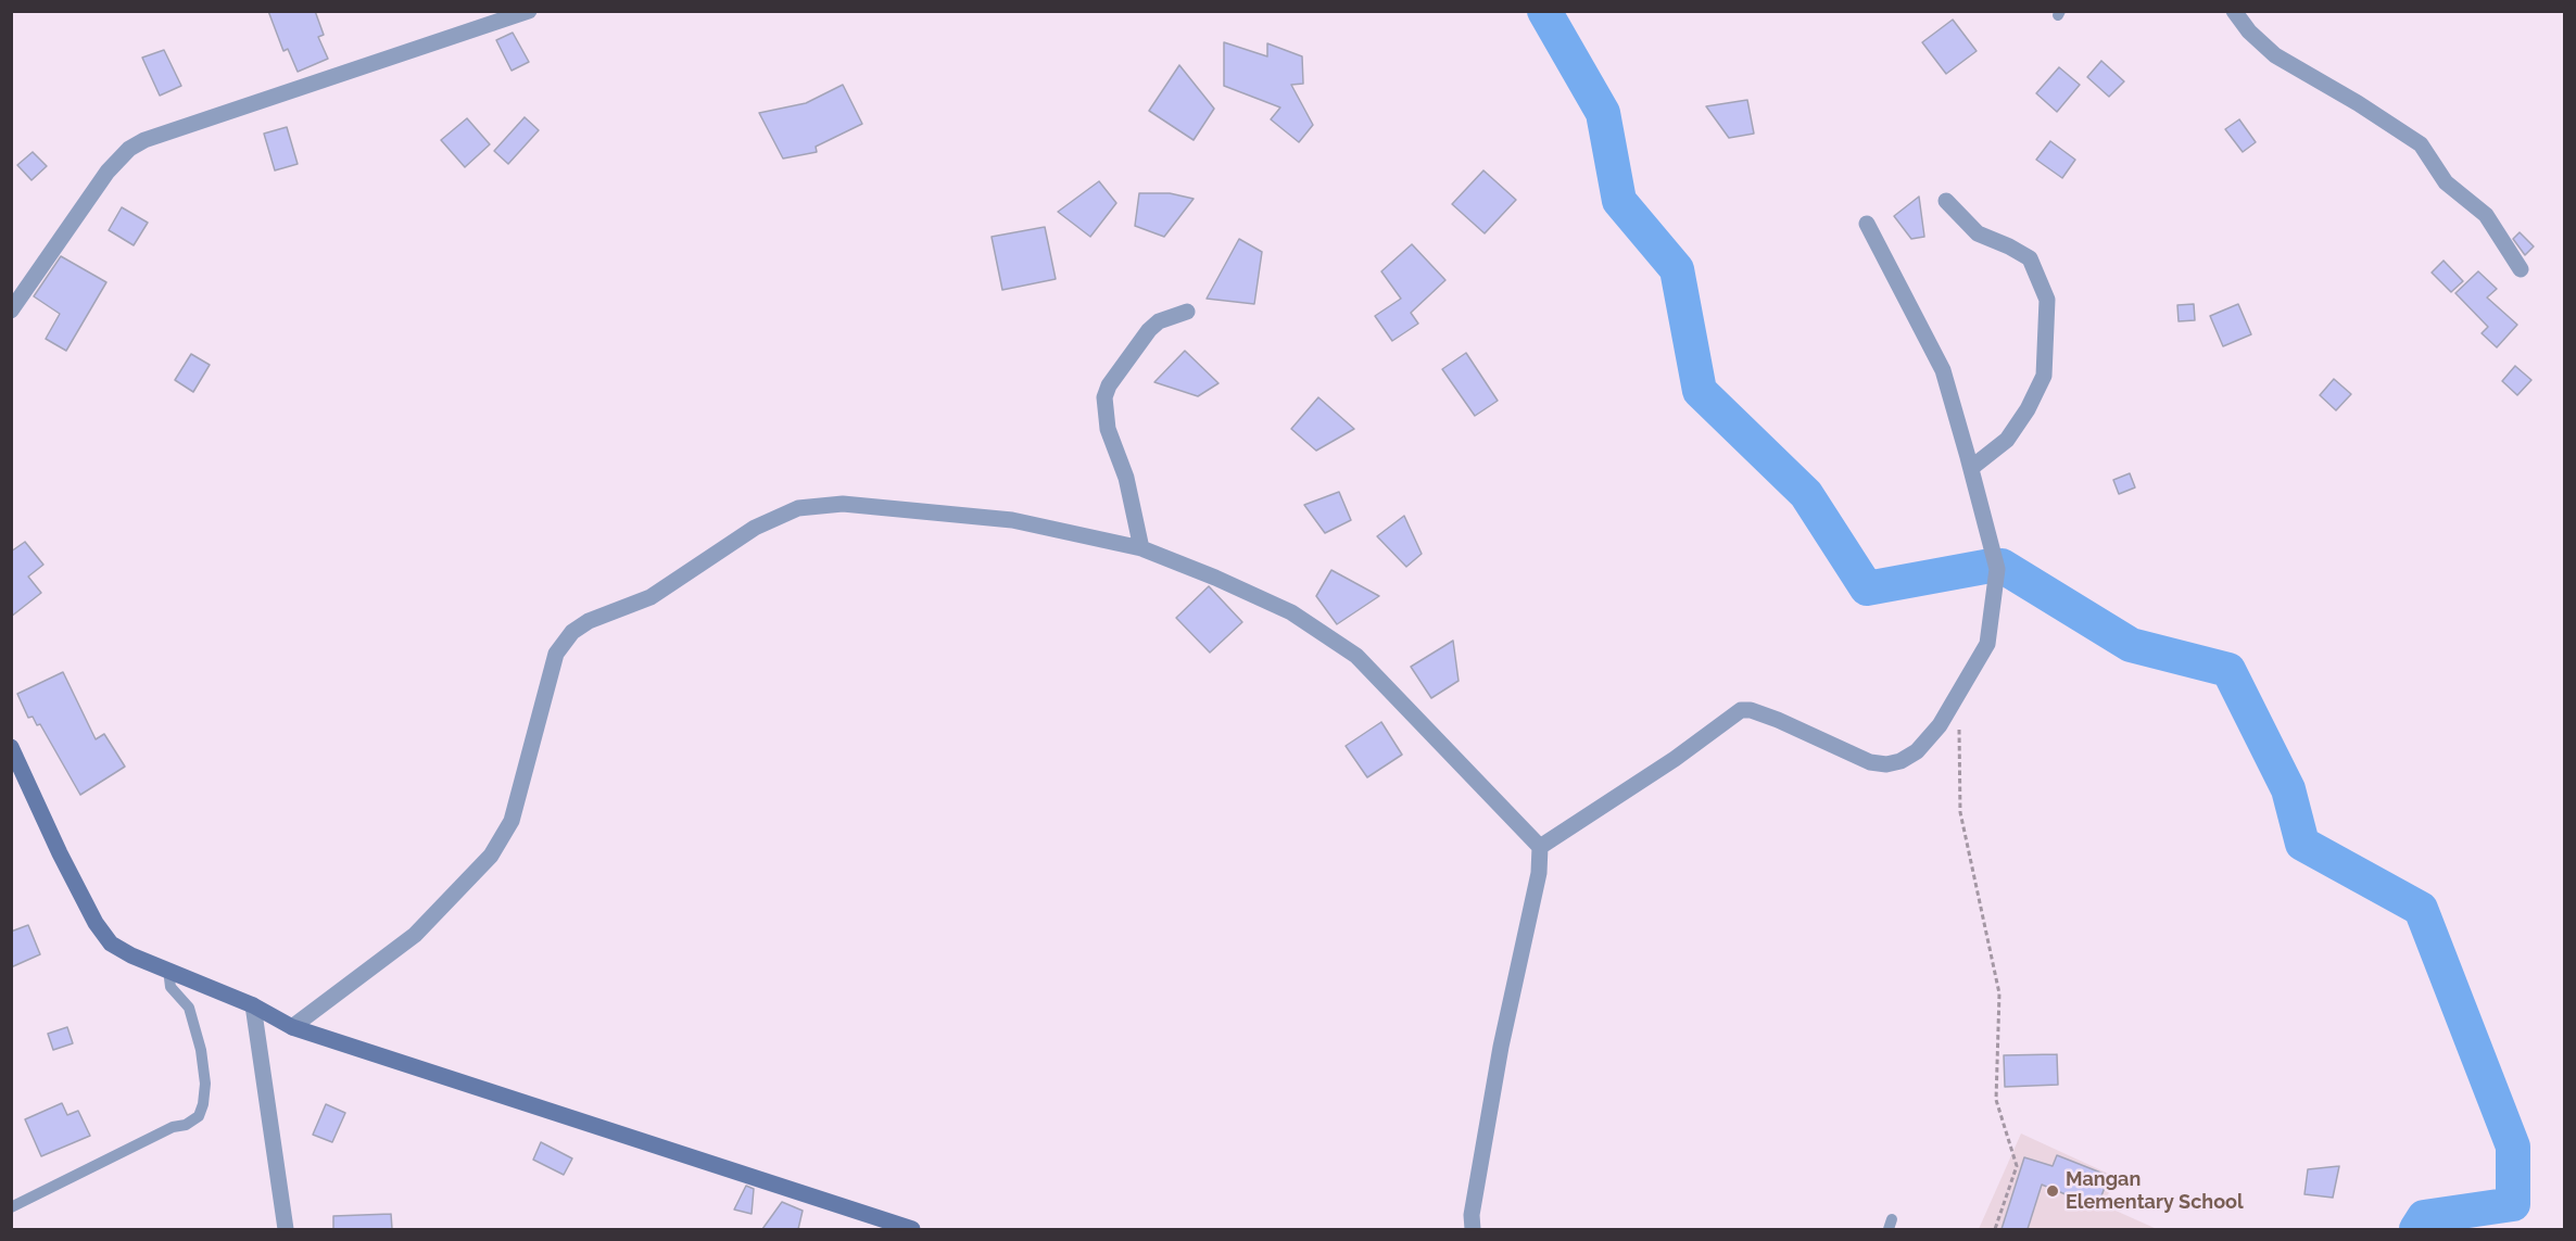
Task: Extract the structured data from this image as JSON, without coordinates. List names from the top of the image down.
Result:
{
  "places": ["Mangan Elementary School"]
}
